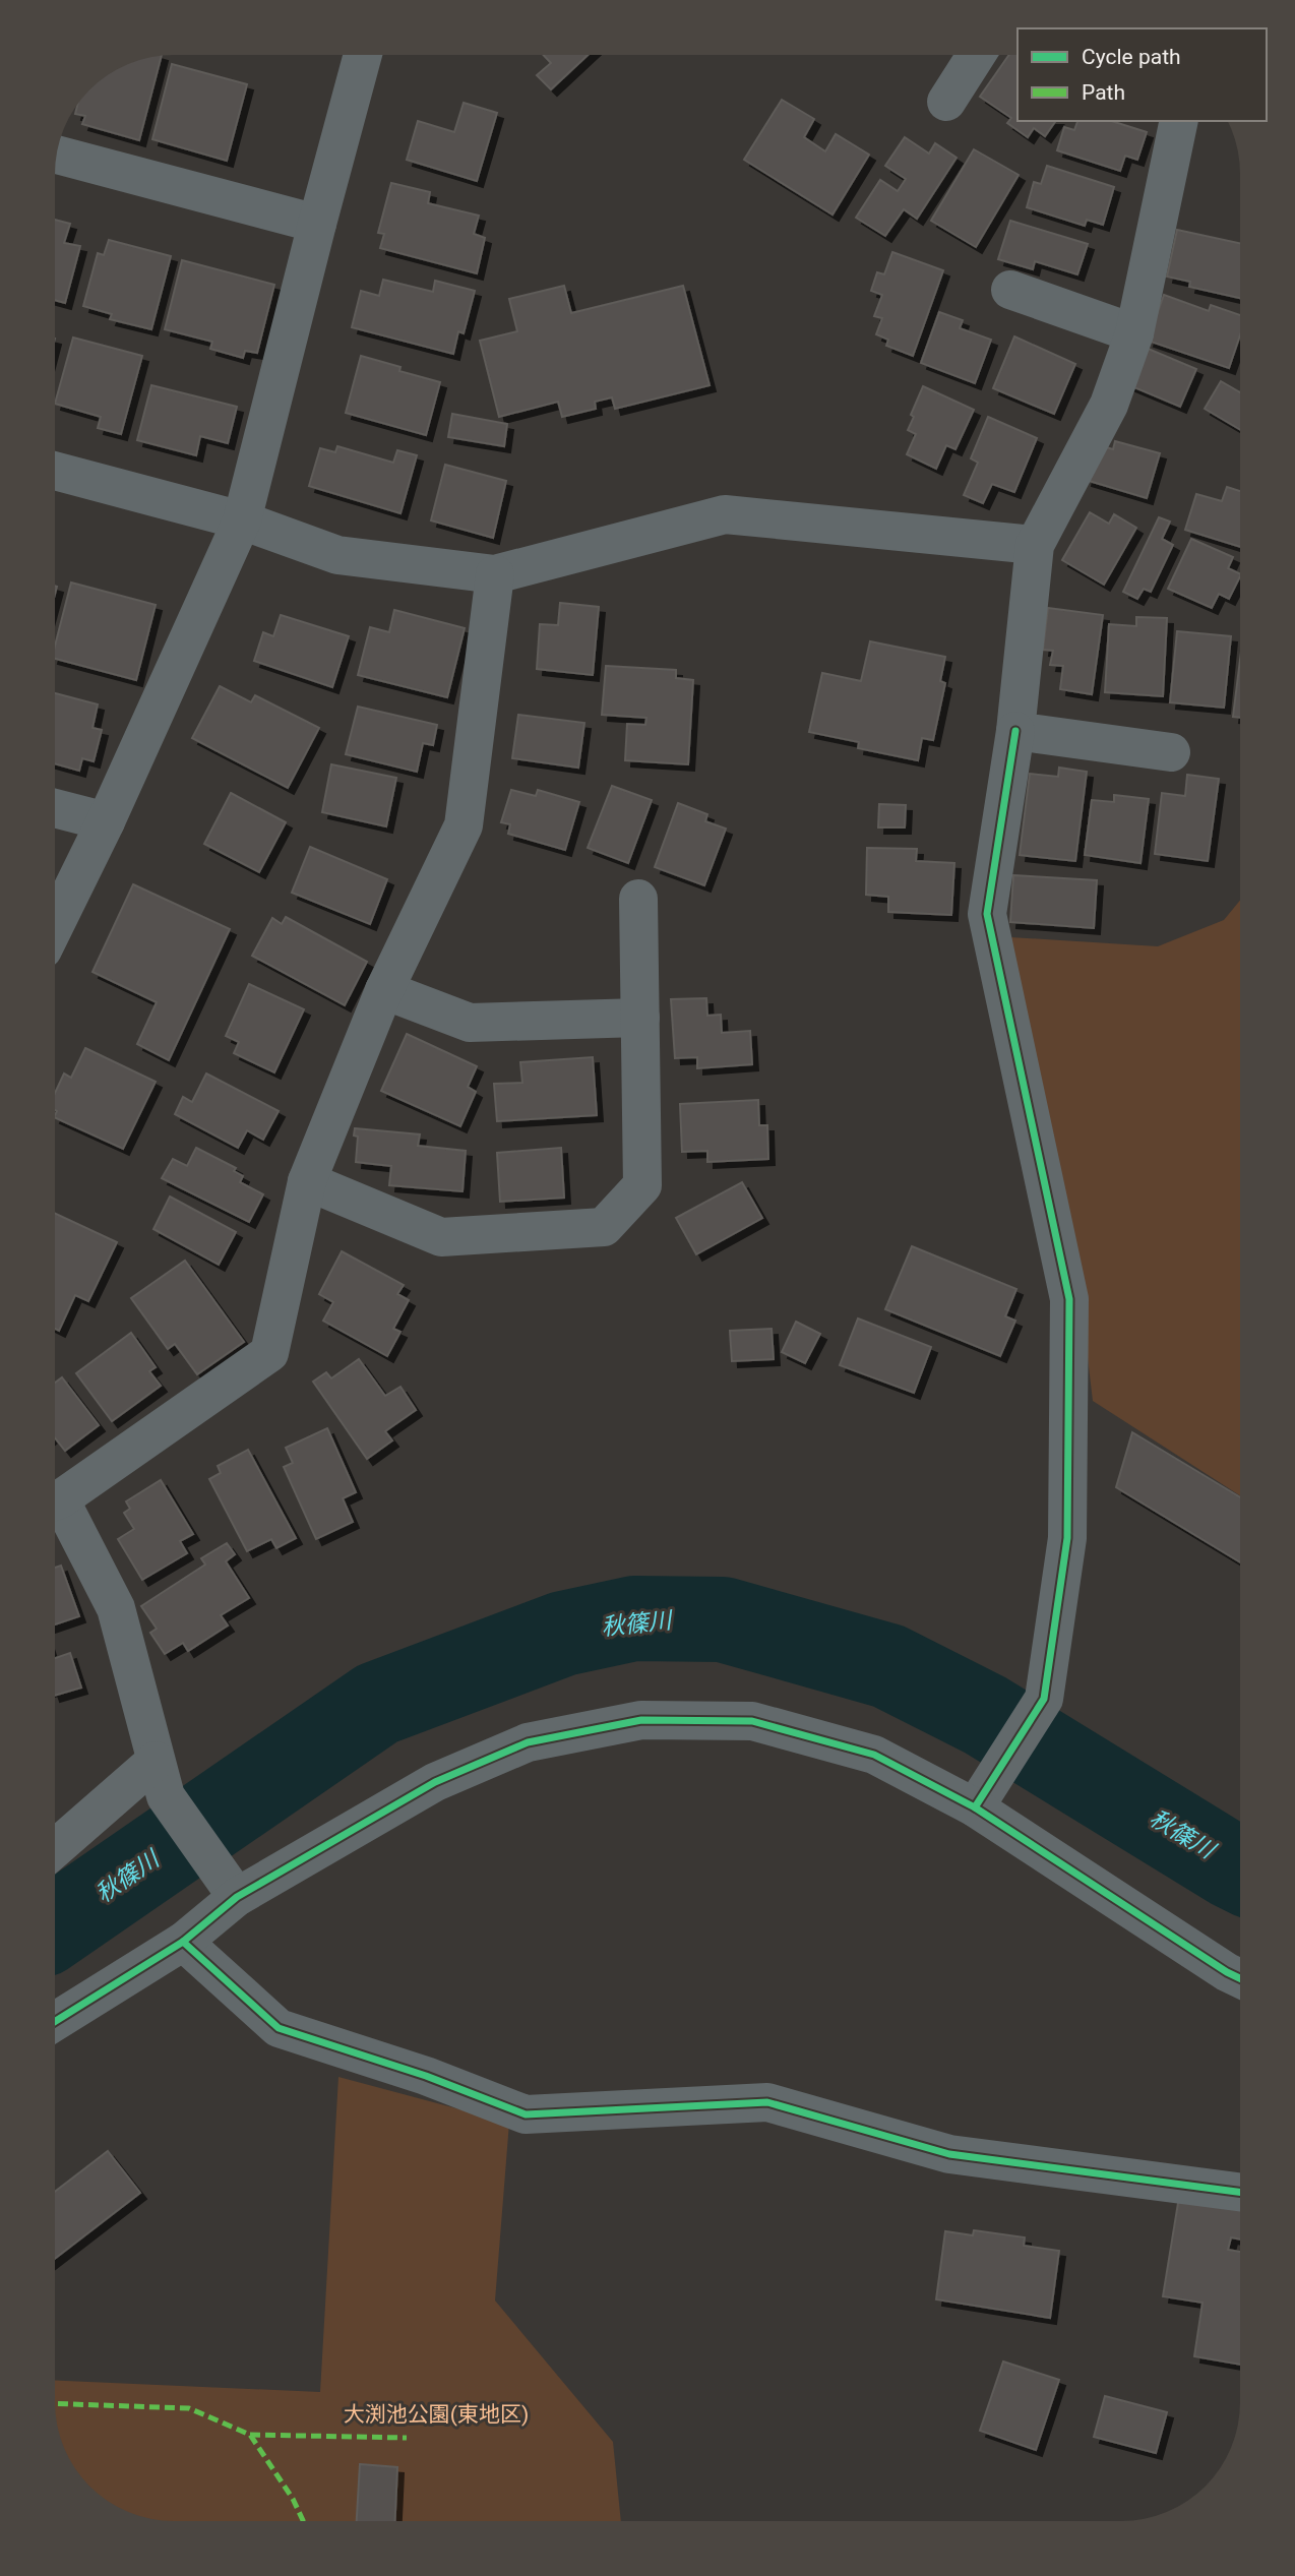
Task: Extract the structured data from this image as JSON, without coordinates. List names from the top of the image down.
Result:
{
  "water": ["秋篠川"],
  "parks": ["大渕池公園(東地区)"],
  "legend": ["Cycle path", "Path"]
}
